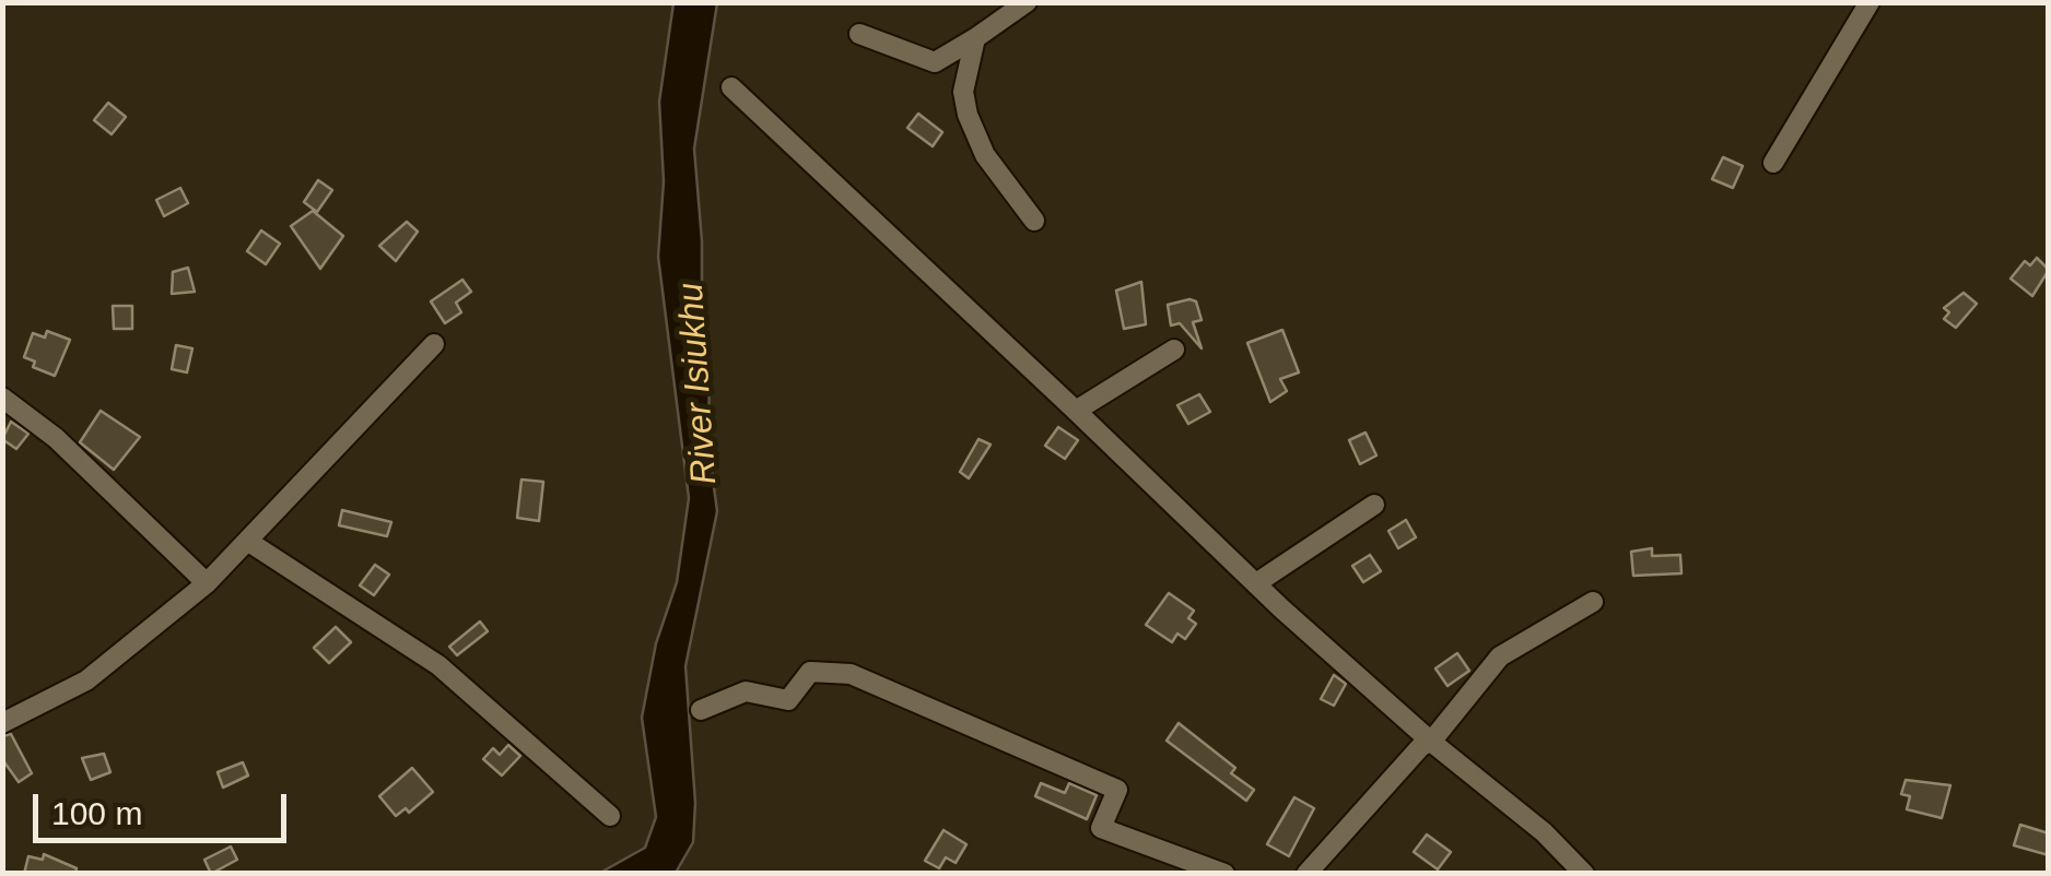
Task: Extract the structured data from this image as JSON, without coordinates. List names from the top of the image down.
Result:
{
  "water": ["River Isiukhu"],
  "scale_bar": "100 m"
}
